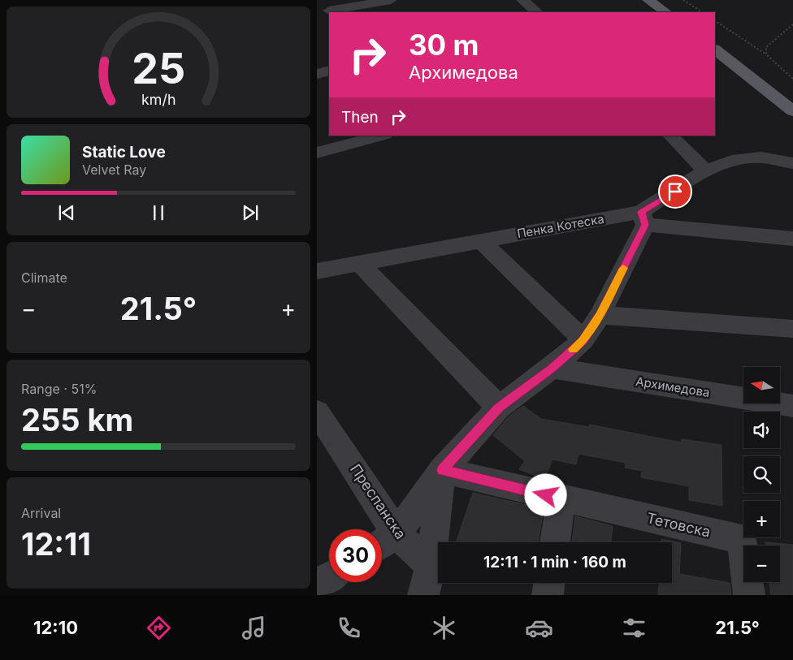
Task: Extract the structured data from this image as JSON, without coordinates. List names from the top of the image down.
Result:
{
  "streets": {
    "street": [
      "Пенка Котеска",
      "Архимедова",
      "Преспанска",
      "Тетовска"
    ]
  },
  "north": "left",
  "page": {
    "turn": ["30 m", "Архимедова"],
    "then": "Then",
    "song": ["Static Love", "Velvet Ray"],
    "tile": [
      "Climate",
      ["Range · 51%", "255 km"],
      ["Arrival", "12:11"]
    ],
    "heat": ["−", "21.5°", "+"],
    "map_buttons": ["+", "−"],
    "limit": "30",
    "trip": "12:11 · 1 min · 160 m",
    "tabs": ["12:10", "21.5°"],
    "gauge": ["25", "km/h"]
  }
}
